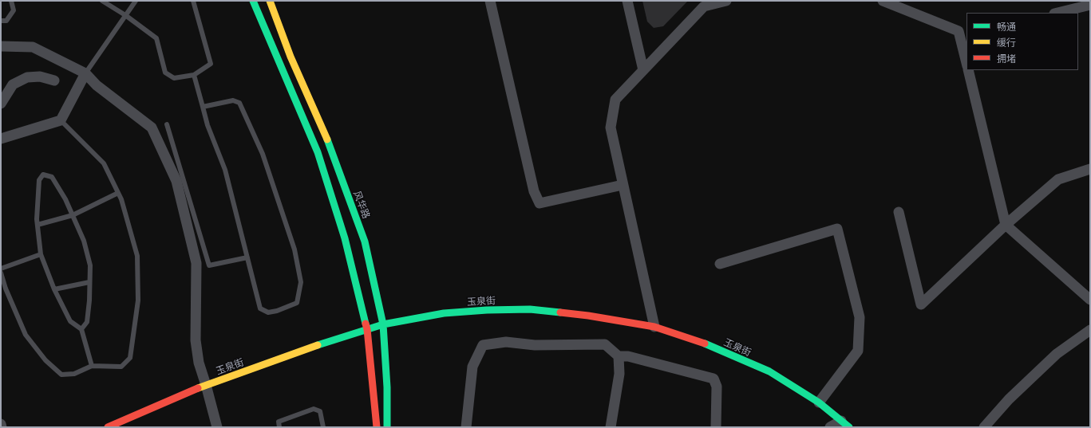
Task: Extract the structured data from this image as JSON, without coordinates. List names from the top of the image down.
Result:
{
  "streets": {
    "street": ["风华路", "玉泉街"]
  },
  "crossings": [
    ["风华路", "玉泉街"]
  ],
  "legend": ["畅通", "缓行", "拥堵"]
}
